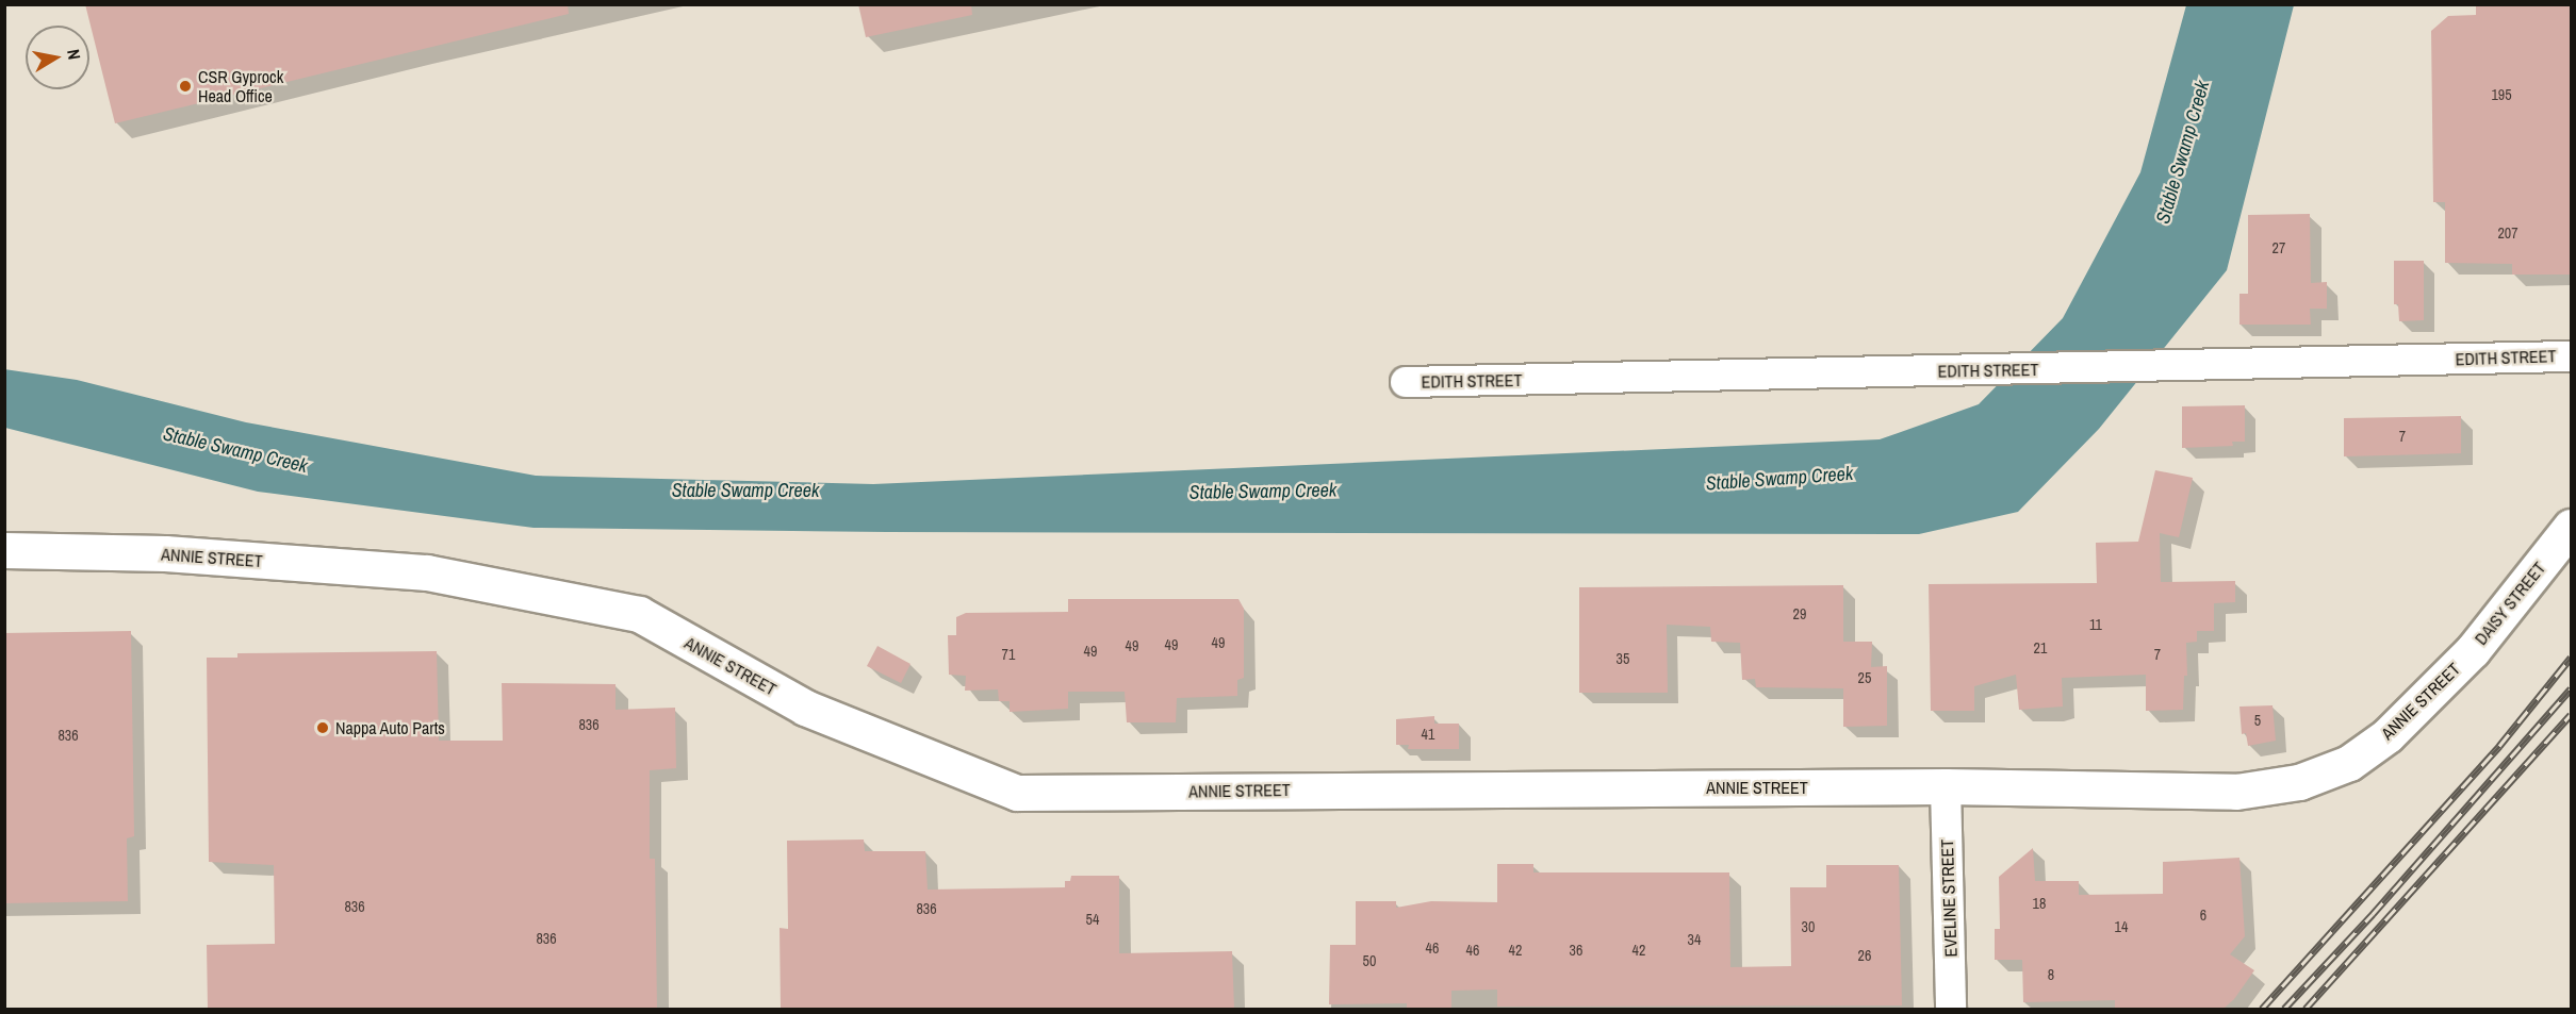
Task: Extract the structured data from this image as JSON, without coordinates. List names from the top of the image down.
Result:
{
  "streets": {
    "street": [
      "EDITH STREET",
      "ANNIE STREET",
      "DAISY STREET",
      "EVELINE STREET"
    ]
  },
  "crossings": [
    ["ANNIE STREET", "DAISY STREET"],
    ["ANNIE STREET", "EVELINE STREET"]
  ],
  "water": ["Stable Swamp Creek"],
  "places": ["CSR Gyprock Head Office", "Nappa Auto Parts"],
  "house_numbers": [
    "195",
    "207",
    "27",
    "7",
    "29",
    "11",
    "49",
    "49",
    "49",
    "21",
    "49",
    "71",
    "7",
    "35",
    "25",
    "5",
    "836",
    "41",
    "836",
    "18",
    "836",
    "836",
    "6",
    "54",
    "30",
    "14",
    "836",
    "34",
    "46",
    "46",
    "42",
    "36",
    "42",
    "26",
    "50",
    "8"
  ],
  "north": "right"
}
